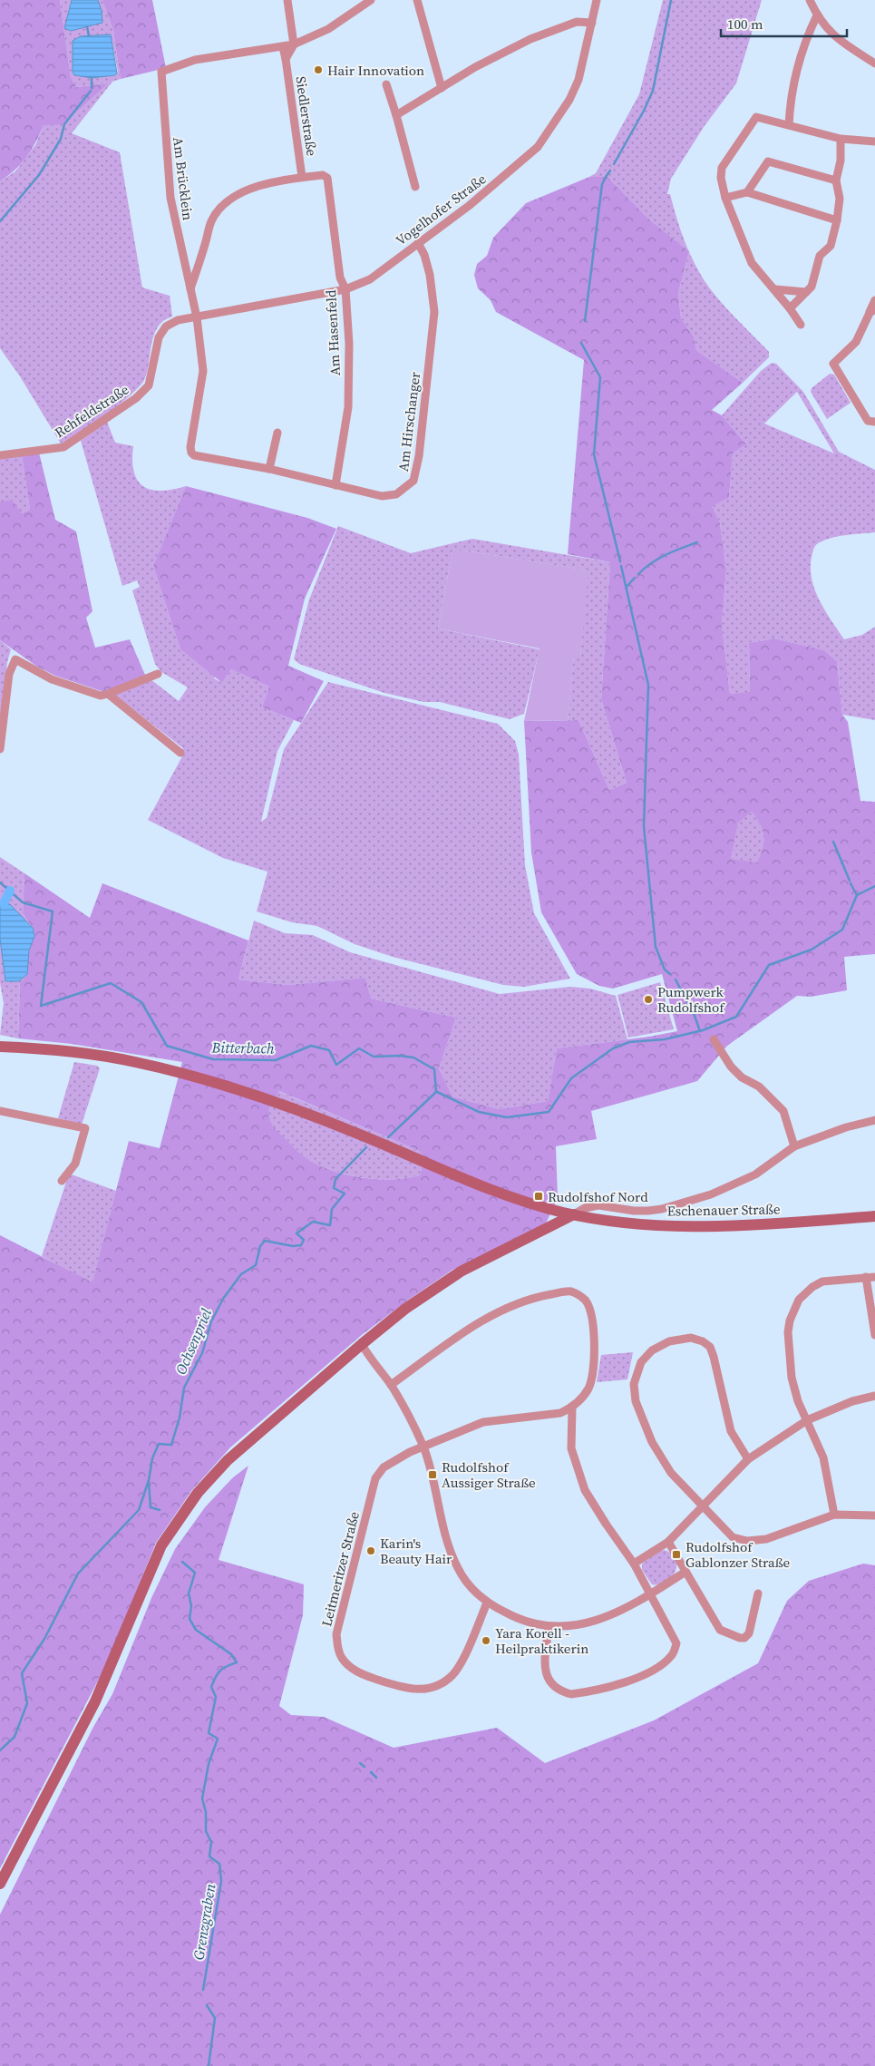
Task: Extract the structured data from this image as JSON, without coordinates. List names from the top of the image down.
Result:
{
  "streets": {
    "street": [
      "Siedlerstraße",
      "Am Brücklein",
      "Vogelhofer Straße",
      "Am Hasenfeld",
      "Rehfeldstraße",
      "Am Hirschanger",
      "Eschenauer Straße",
      "Leitmeritzer Straße"
    ]
  },
  "crossings": [
    ["Siedlerstraße", "Am Brücklein"],
    ["Siedlerstraße", "Am Hasenfeld"],
    ["Vogelhofer Straße", "Am Hasenfeld"],
    ["Vogelhofer Straße", "Rehfeldstraße"],
    ["Vogelhofer Straße", "Am Hirschanger"],
    ["Am Hasenfeld", "Am Hirschanger"],
    ["Rehfeldstraße", "Am Hirschanger"]
  ],
  "water": ["Bitterbach", "Ochsenpriel", "Grenzgraben"],
  "places": {
    "other": [
      "Hair Innovation",
      "Pumpwerk Rudolfshof",
      "Karin's Beauty Hair",
      "Yara Korell - Heilpraktikerin"
    ],
    "transit": ["Rudolfshof Nord", "Rudolfshof Aussiger Straße", "Rudolfshof Gablonzer Straße"]
  },
  "scale_bar": "100 m"
}
